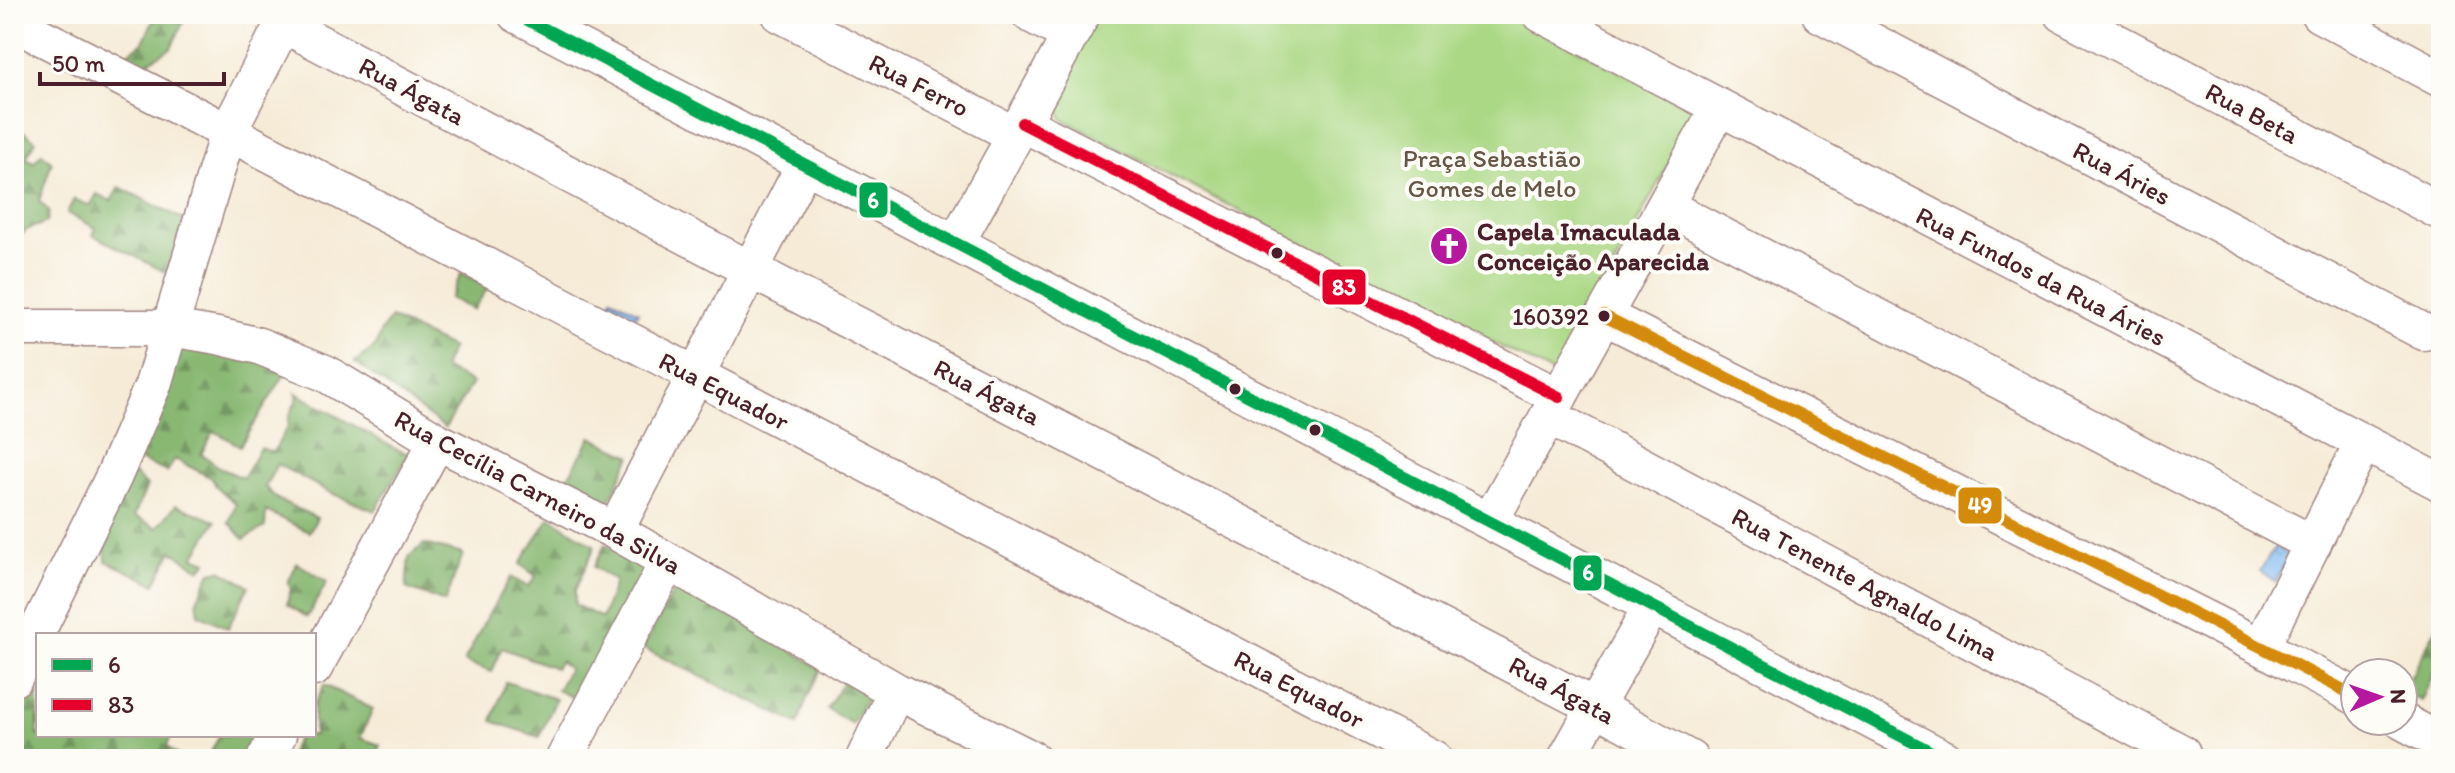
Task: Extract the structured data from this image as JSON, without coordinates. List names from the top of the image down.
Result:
{
  "streets": {
    "street": [
      "Rua Ferro",
      "Rua Ágata",
      "Rua Beta",
      "Rua Áries",
      "Rua Fundos da Rua Áries",
      "Rua Equador",
      "Rua Cecília Carneiro da Silva",
      "Rua Tenente Agnaldo Lima"
    ]
  },
  "crossings": [
    ["Rua Ferro", "Rua Tenente Agnaldo Lima"]
  ],
  "parks": ["Praça Sebastião Gomes de Melo"],
  "places": {
    "church": ["Capela Imaculada Conceição Aparecida"],
    "other": ["160392"]
  },
  "lines": ["transit line 6", "transit line 83", "transit line 49"],
  "legend": ["6", "83"],
  "scale_bar": "50 m",
  "north": "right"
}
